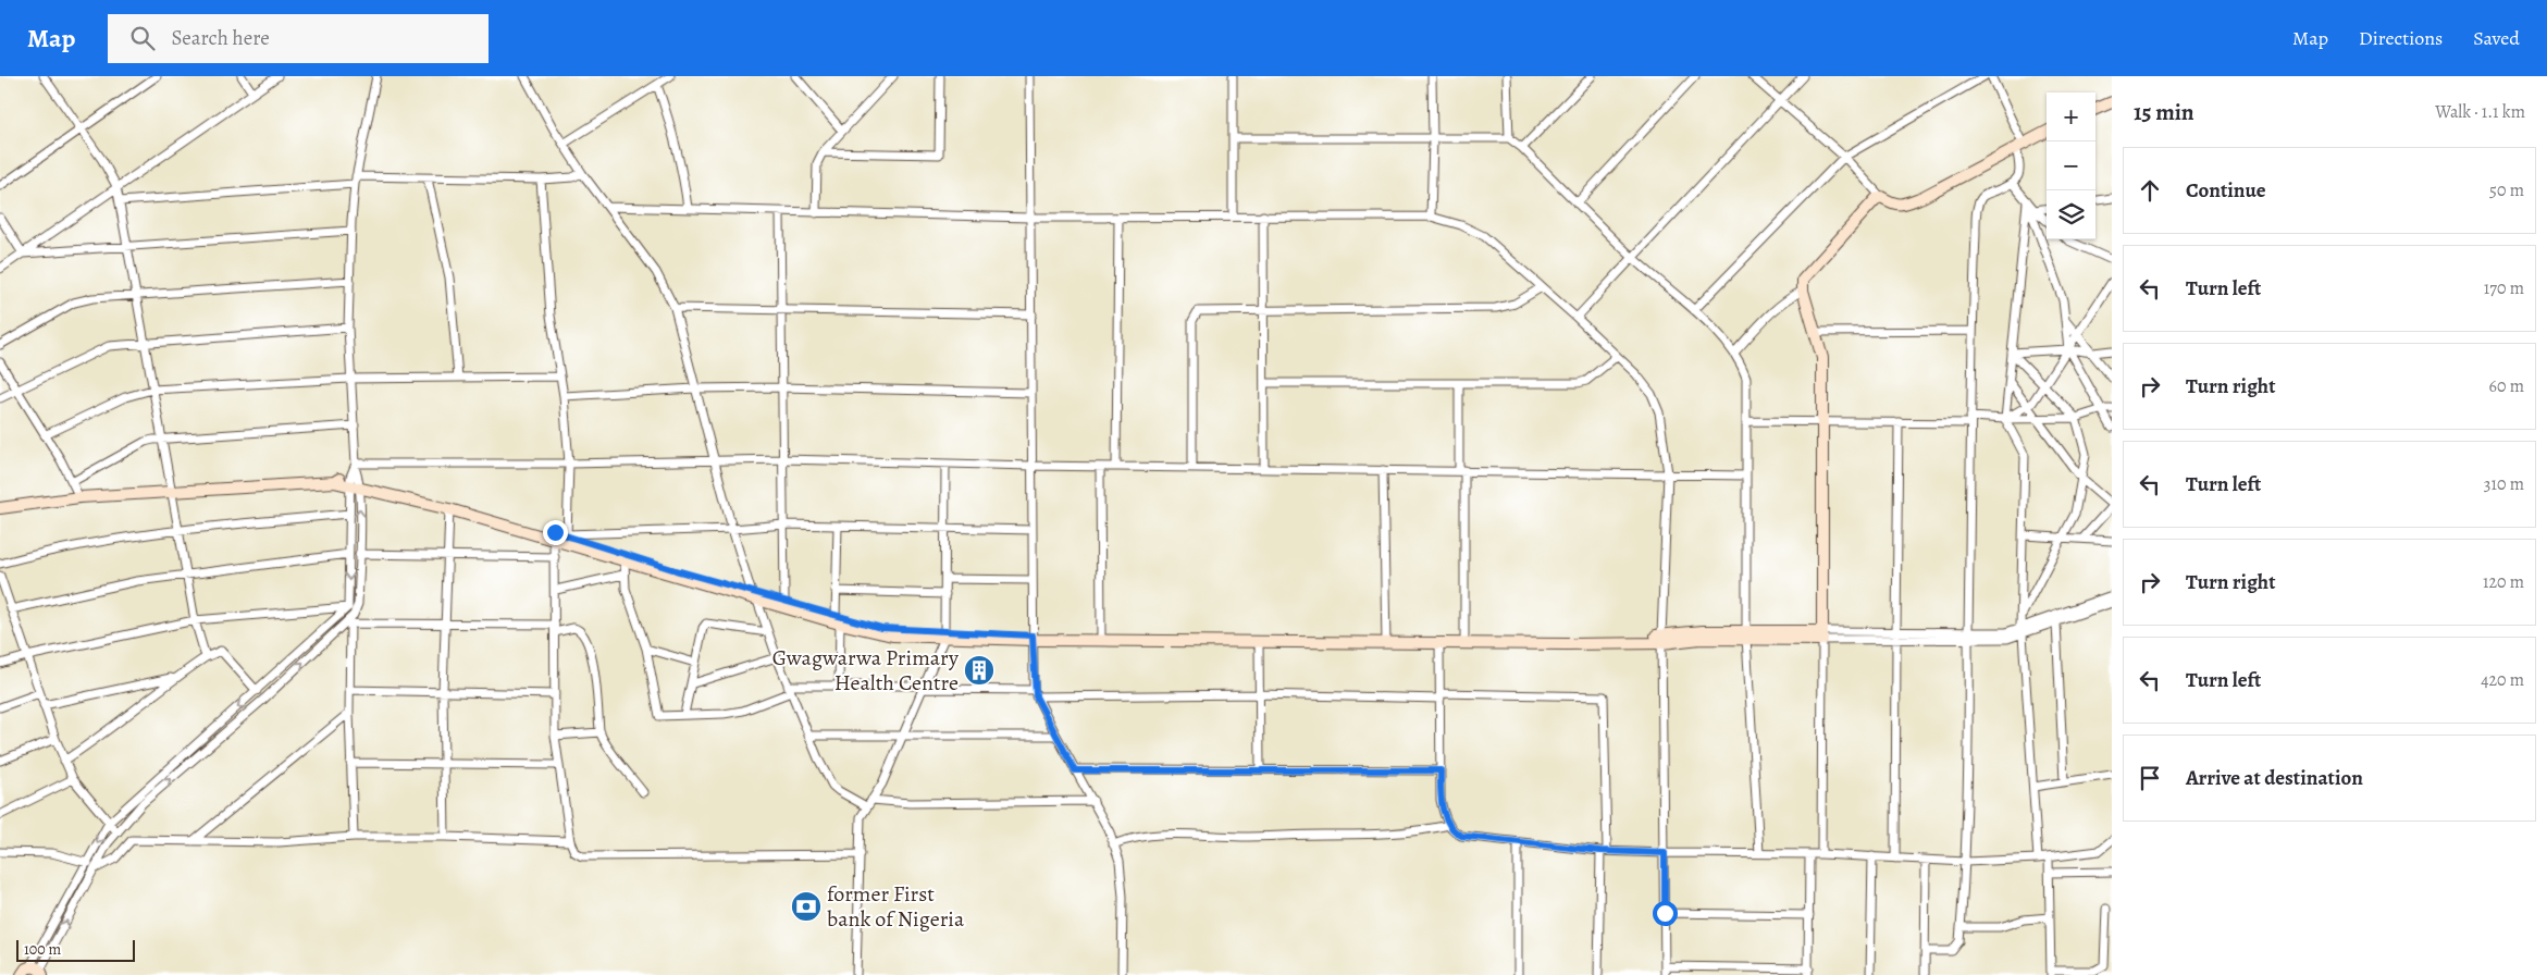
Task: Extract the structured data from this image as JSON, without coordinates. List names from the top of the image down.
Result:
{
  "places": {
    "building": ["Gwagwarwa Primary Health Centre"],
    "bank": ["former First bank of Nigeria"]
  },
  "scale_bar": "100 m",
  "page": {
    "header": "Map",
    "search": "Search here",
    "nav": ["Map", "Directions", "Saved"],
    "heading": ["15 min", "Walk · 1.1 km"],
    "map_buttons": ["+", "−"],
    "list": [
      ["Continue", "50 m"],
      ["Turn left", "170 m"],
      ["Turn right", "60 m"],
      ["Turn left", "310 m"],
      ["Turn right", "120 m"],
      ["Turn left", "420 m"],
      "Arrive at destination"
    ],
    "scale": "100 m"
  }
}
